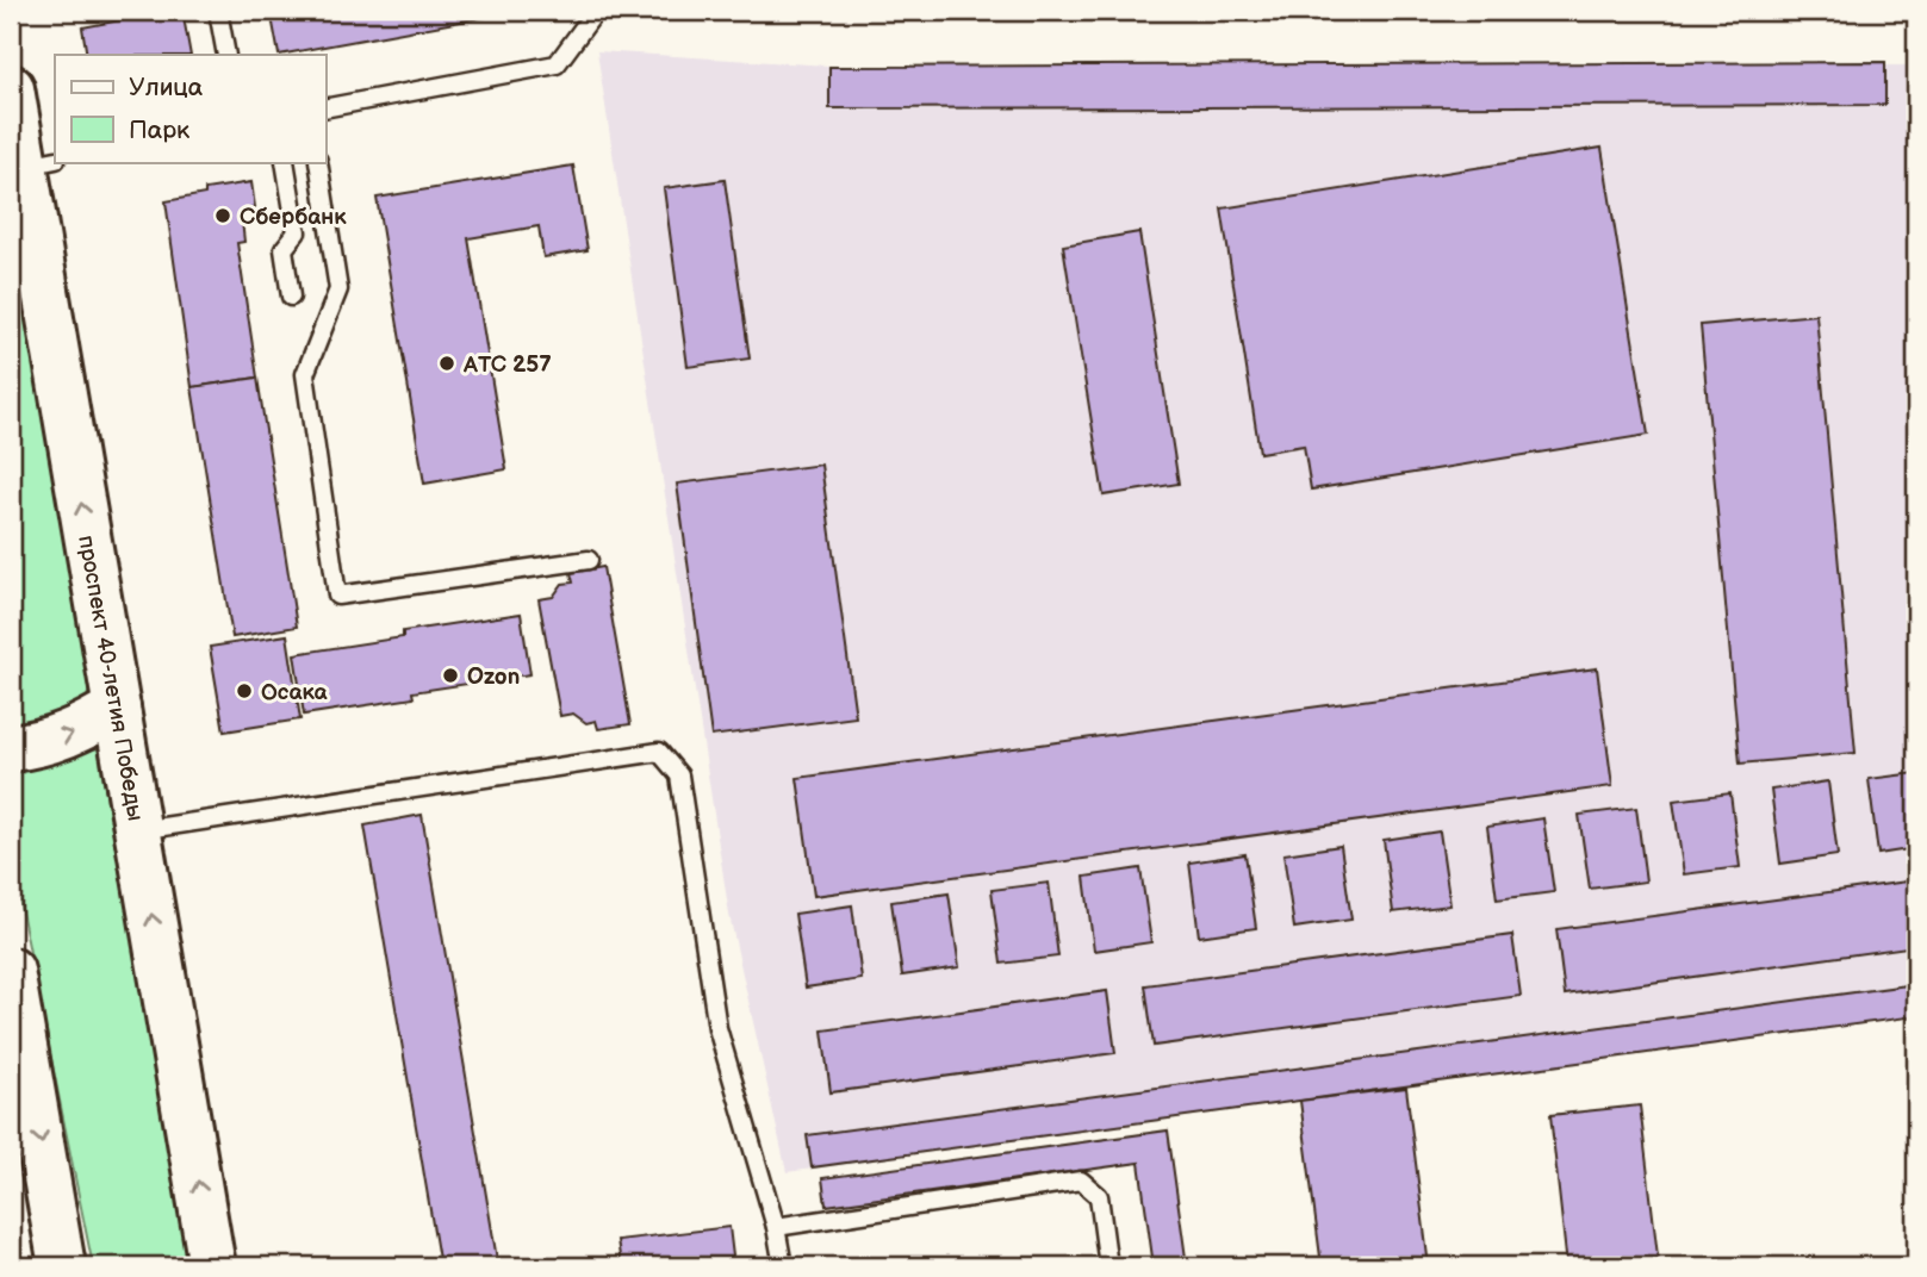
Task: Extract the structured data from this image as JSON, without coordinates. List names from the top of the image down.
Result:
{
  "streets": {
    "main road": ["проспект 40-летия Победы"]
  },
  "places": [
    "Сбербанк",
    "АТС 257",
    "Ozon",
    "Осака"
  ],
  "legend": ["Улица", "Парк"]
}
